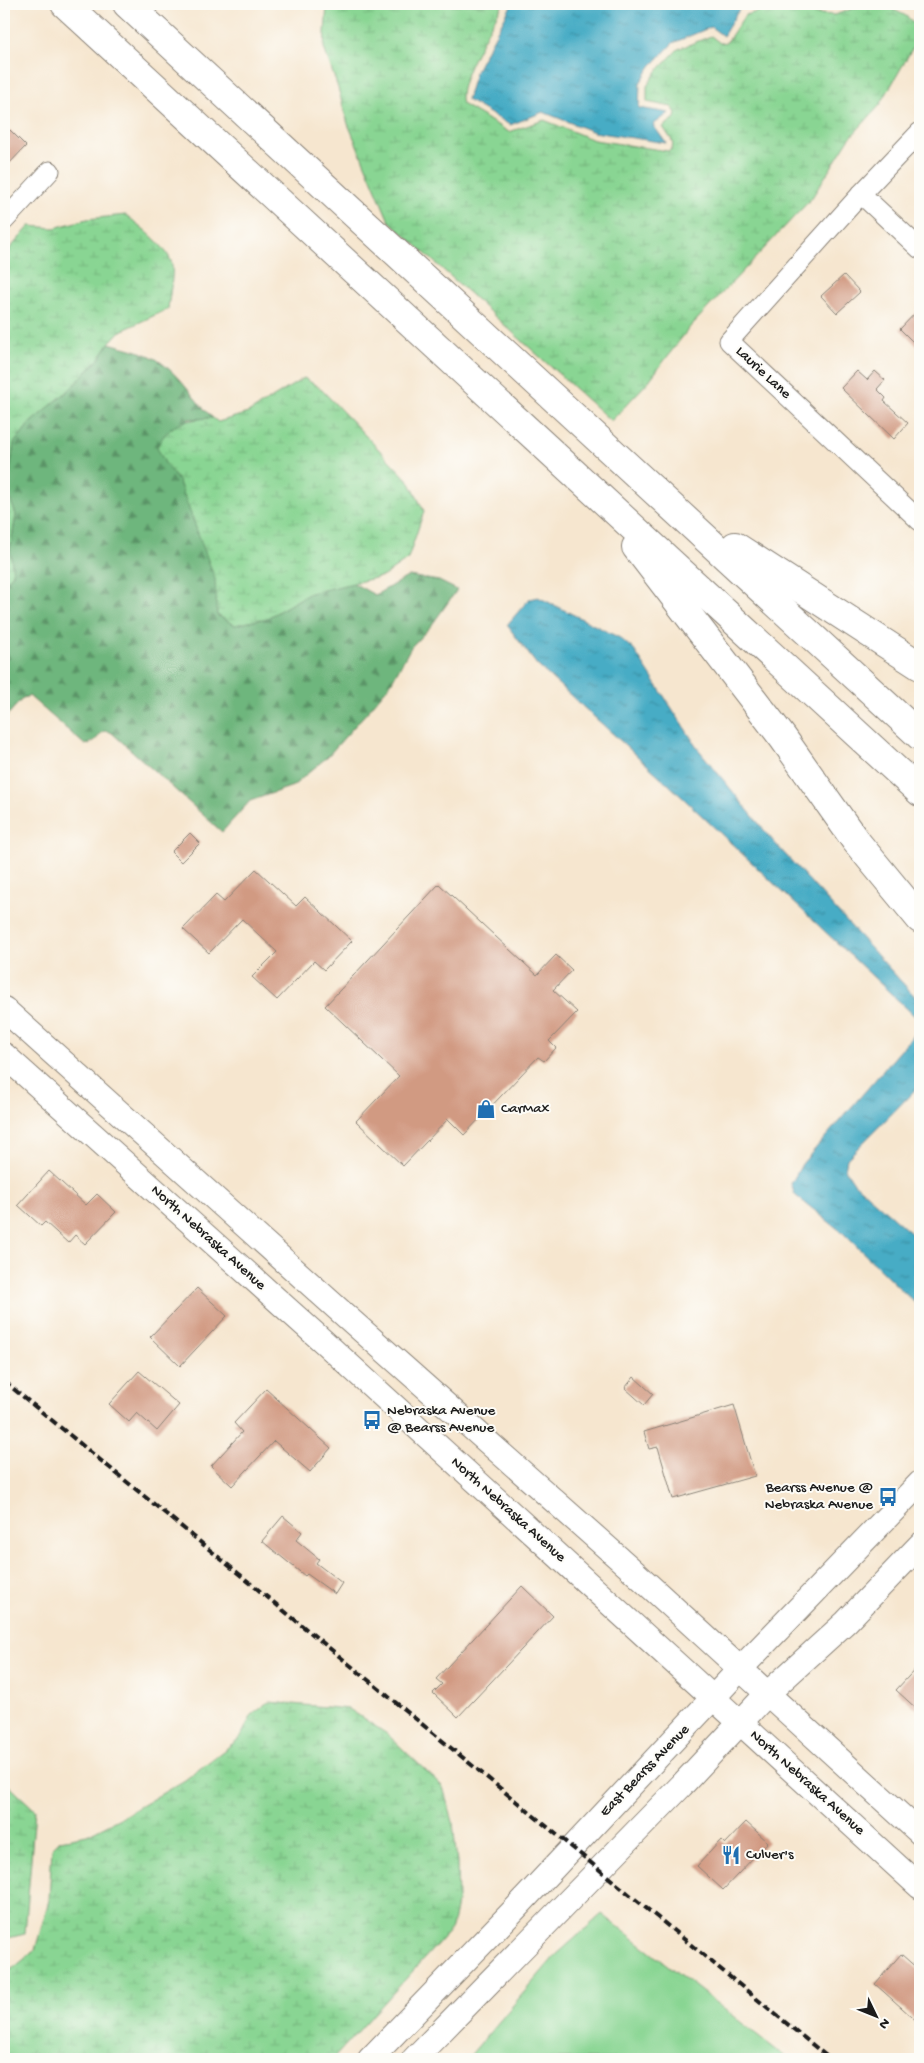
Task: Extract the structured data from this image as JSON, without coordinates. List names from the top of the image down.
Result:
{
  "streets": {
    "main road": ["North Nebraska Avenue", "East Bearss Avenue"],
    "street": ["Laurie Lane"]
  },
  "crossings": [
    ["North Nebraska Avenue", "East Bearss Avenue"]
  ],
  "places": {
    "shop": ["CarMax"],
    "bus stop": ["Nebraska Avenue @ Bearss Avenue", "Bearss Avenue @ Nebraska Avenue"],
    "restaurant": ["Culver's"]
  },
  "north": "bottom right"
}
